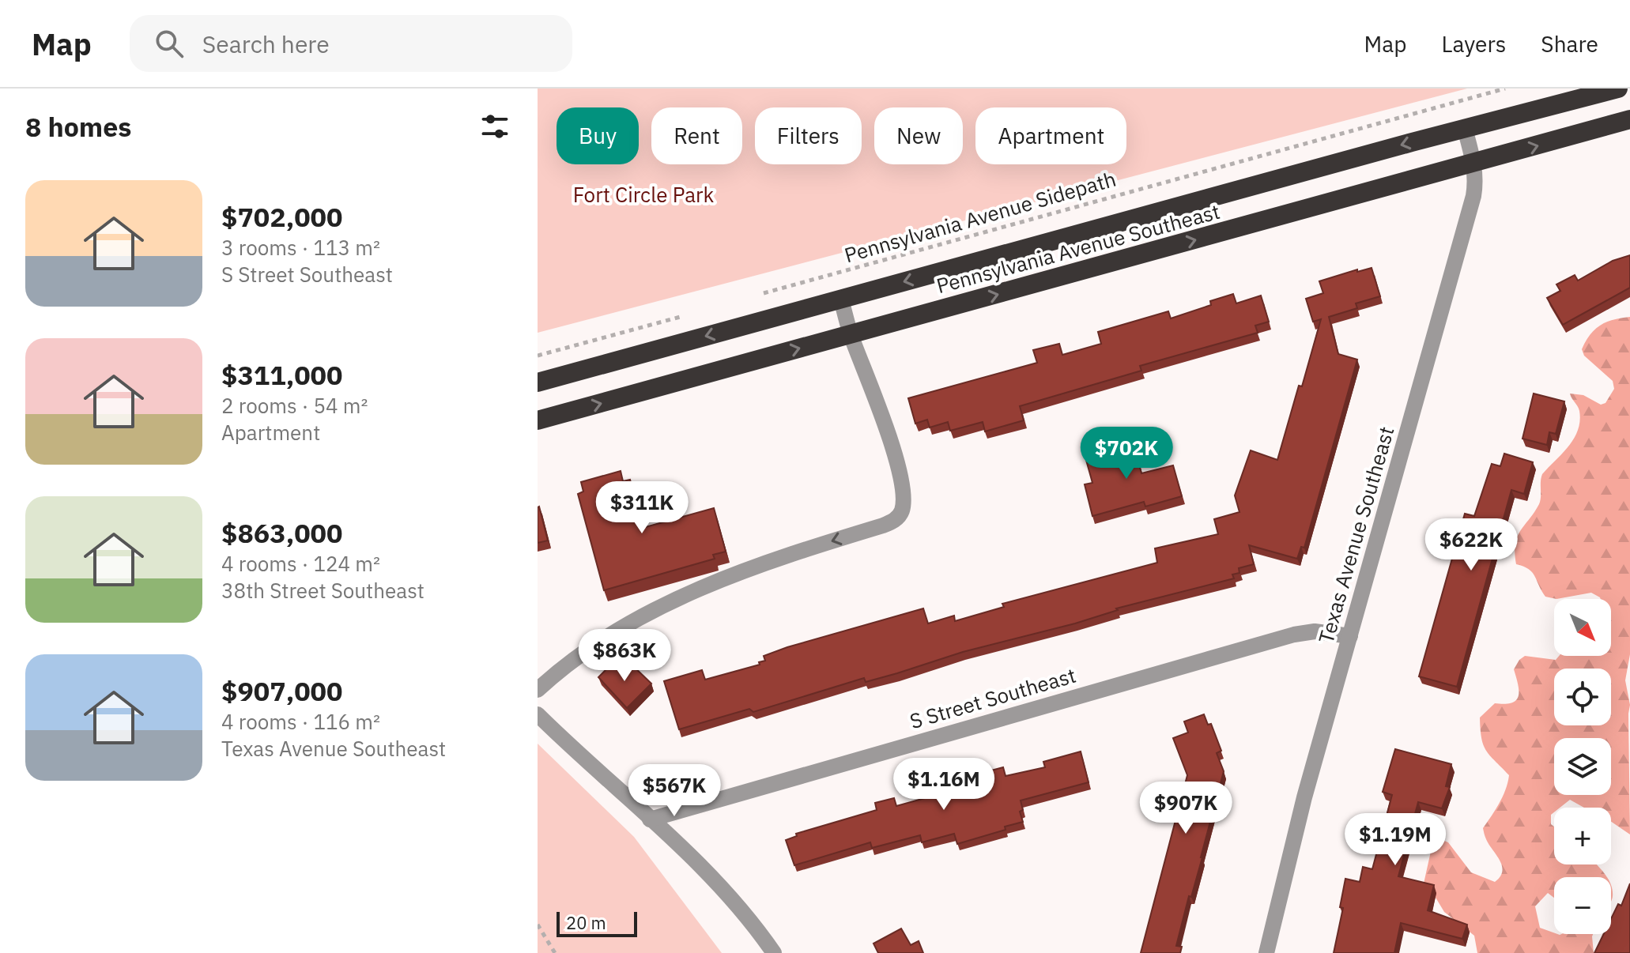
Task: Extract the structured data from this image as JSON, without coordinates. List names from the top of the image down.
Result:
{
  "streets": {
    "highway": ["Pennsylvania Avenue Southeast"],
    "street": ["Texas Avenue Southeast", "S Street Southeast"],
    "path": ["Pennsylvania Avenue Sidepath"]
  },
  "crossings": [
    ["Pennsylvania Avenue Southeast", "Texas Avenue Southeast"],
    ["Texas Avenue Southeast", "S Street Southeast"]
  ],
  "parks": ["Fort Circle Park"],
  "scale_bar": "20 m",
  "north": "bottom right",
  "page": {
    "header": "Map",
    "search": "Search here",
    "nav": ["Map", "Layers", "Share"],
    "heading": "8 homes",
    "chip": [
      "Buy",
      "Rent",
      "Filters",
      "New",
      "Apartment"
    ],
    "list": [
      {
        "name": "$702,000",
        "note": "3 rooms · 113 m² · S Street Southeast"
      },
      {
        "name": "$311,000",
        "note": "2 rooms · 54 m² · Apartment"
      },
      {
        "name": "$863,000",
        "note": "4 rooms · 124 m² · 38th Street Southeast"
      },
      {
        "name": "$907,000",
        "note": "4 rooms · 116 m² · Texas Avenue Southeast"
      }
    ],
    "price": [
      "$702K",
      "$311K",
      "$622K",
      "$863K",
      "$1.16M",
      "$567K",
      "$907K",
      "$1.19M"
    ],
    "map_buttons": ["+", "−"],
    "scale": "20 m"
  }
}
